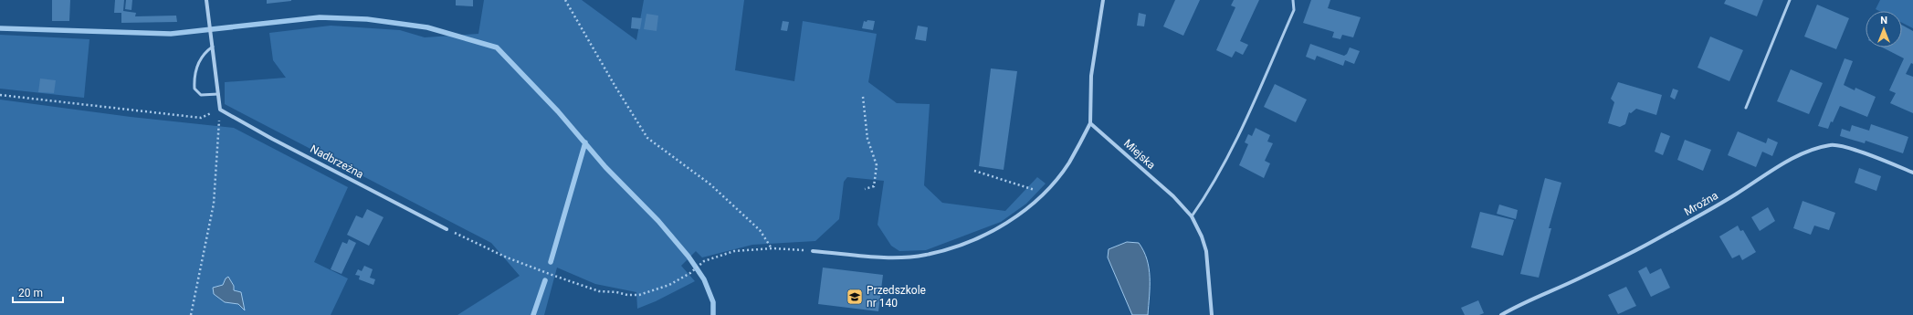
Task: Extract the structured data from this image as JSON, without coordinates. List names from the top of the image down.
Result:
{
  "streets": {
    "street": ["Miejska", "Nadbrzeżna", "Mroźna"]
  },
  "places": {
    "school or university": ["Przedszkole nr 140"]
  },
  "scale_bar": "20 m",
  "north": "top"
}
